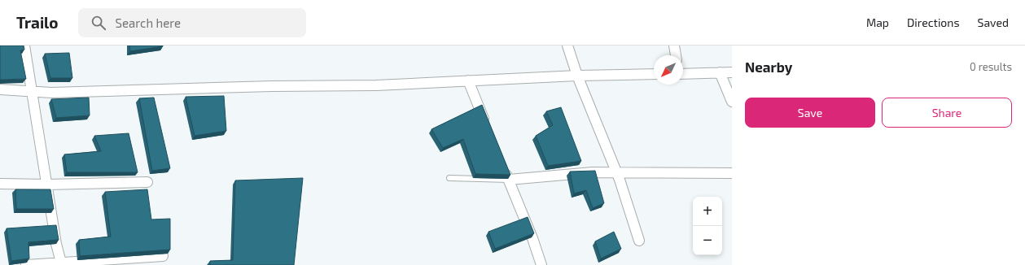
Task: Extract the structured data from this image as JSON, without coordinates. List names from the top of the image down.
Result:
{
  "north": "bottom left",
  "page": {
    "header": "Trailo",
    "search": "Search here",
    "nav": ["Map", "Directions", "Saved"],
    "heading": ["Nearby", "0 results"],
    "buttons": ["Save", "Share"],
    "map_buttons": ["+", "−"]
  }
}
